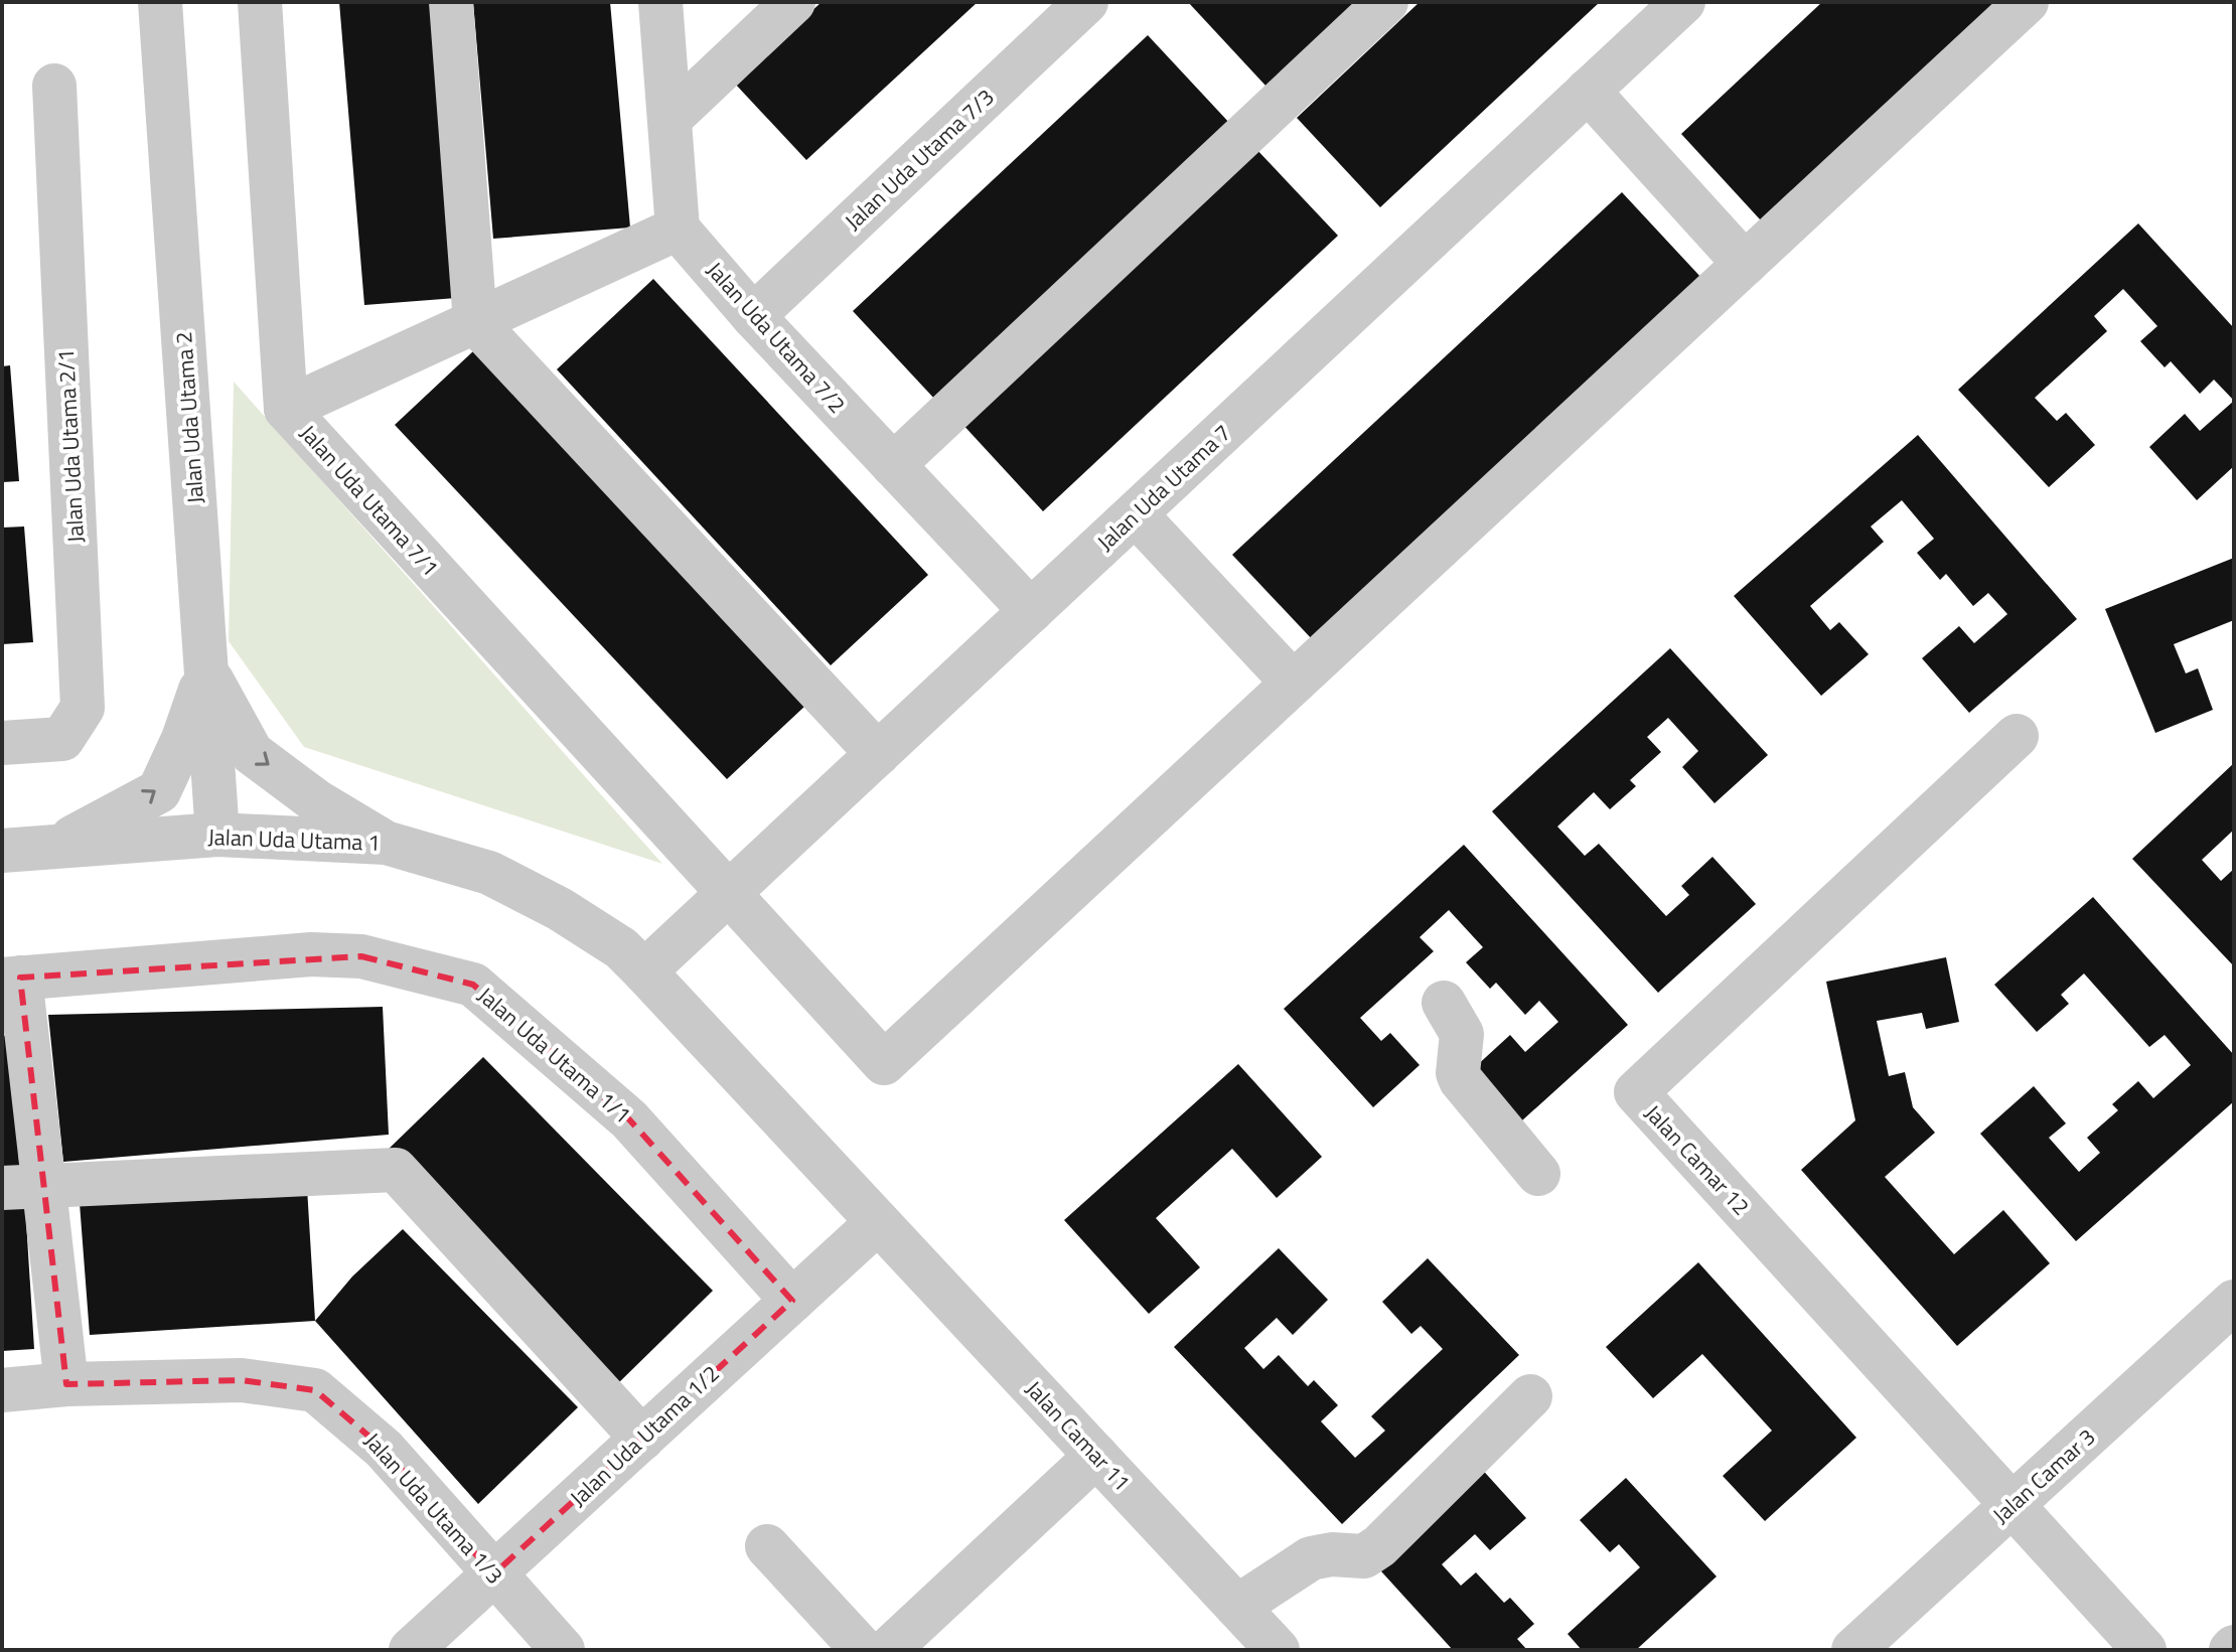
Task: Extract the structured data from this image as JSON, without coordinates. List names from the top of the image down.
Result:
{
  "streets": {
    "street": [
      "Jalan Uda Utama 7/3",
      "Jalan Uda Utama 7/2",
      "Jalan Uda Utama 2",
      "Jalan Uda Utama 2/1",
      "Jalan Uda Utama 7",
      "Jalan Uda Utama 7/1",
      "Jalan Uda Utama 1",
      "Jalan Uda Utama 1/1",
      "Jalan Camar 12",
      "Jalan Uda Utama 1/2",
      "Jalan Camar 11",
      "Jalan Camar 3",
      "Jalan Uda Utama 1/3"
    ]
  },
  "crossings": [
    ["Jalan Uda Utama 7/3", "Jalan Uda Utama 7/2"],
    ["Jalan Uda Utama 7/2", "Jalan Uda Utama 7"],
    ["Jalan Uda Utama 2", "Jalan Uda Utama 1"],
    ["Jalan Uda Utama 7", "Jalan Uda Utama 7/1"],
    ["Jalan Uda Utama 7", "Jalan Uda Utama 1"],
    ["Jalan Uda Utama 1", "Jalan Uda Utama 1/2"],
    ["Jalan Uda Utama 1", "Jalan Camar 11"],
    ["Jalan Uda Utama 1/1", "Jalan Uda Utama 1/2"],
    ["Jalan Camar 12", "Jalan Camar 3"],
    ["Jalan Uda Utama 1/2", "Jalan Camar 11"],
    ["Jalan Uda Utama 1/2", "Jalan Uda Utama 1/3"]
  ]
}
